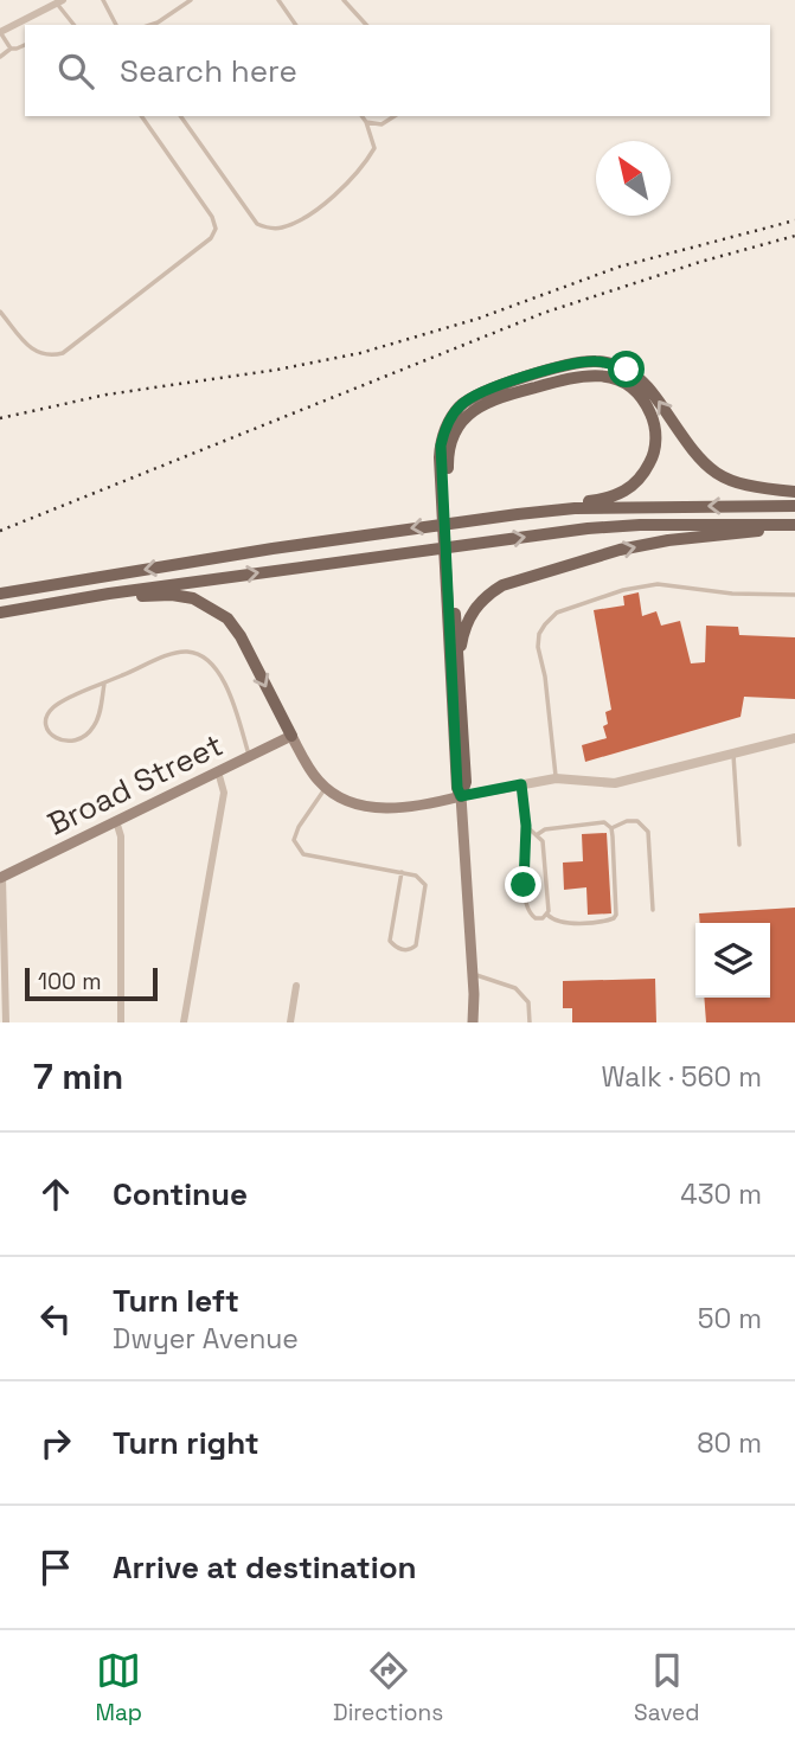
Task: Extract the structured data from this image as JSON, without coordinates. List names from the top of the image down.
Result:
{
  "streets": {
    "main road": ["Broad Street"]
  },
  "scale_bar": "100 m",
  "north": "top left",
  "page": {
    "search": "Search here",
    "scale": "100 m",
    "heading": ["7 min", "Walk · 560 m"],
    "list": [
      ["Continue", "430 m"],
      ["Turn left", "Dwyer Avenue", "50 m"],
      ["Turn right", "80 m"],
      "Arrive at destination"
    ],
    "nav": ["Map", "Directions", "Saved"]
  }
}
